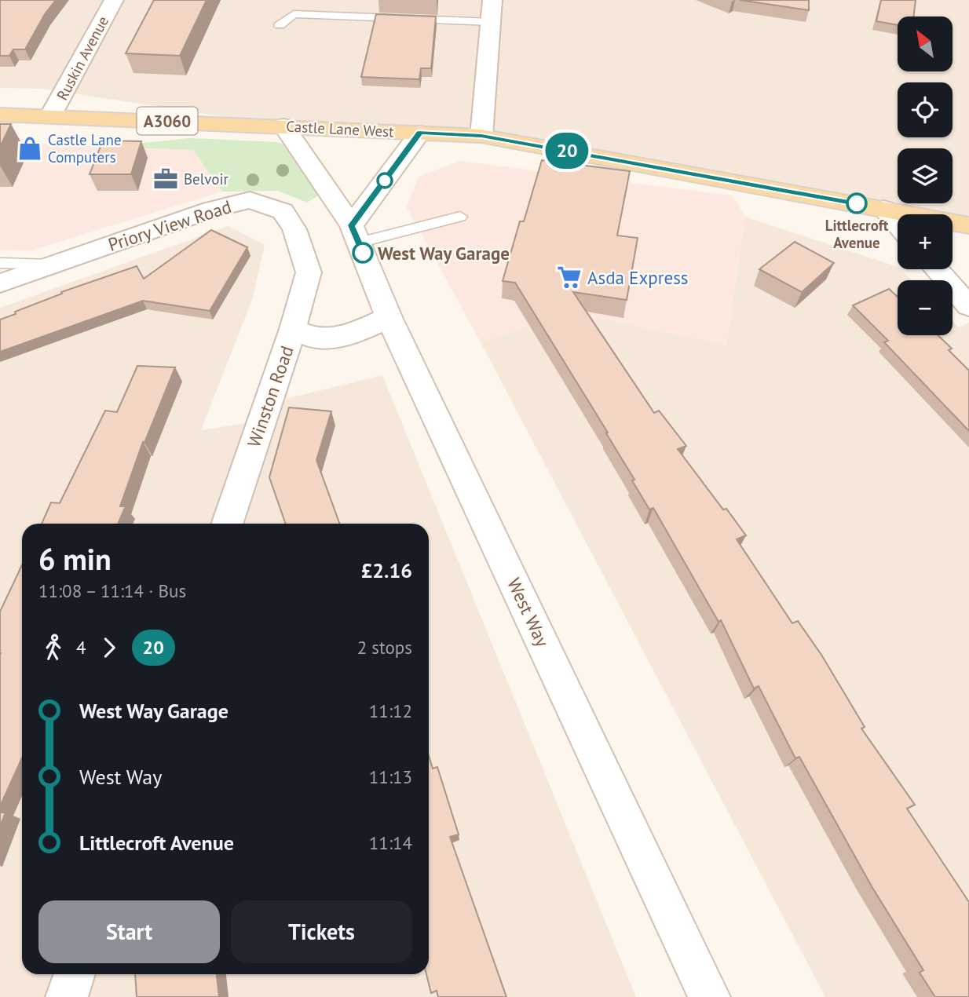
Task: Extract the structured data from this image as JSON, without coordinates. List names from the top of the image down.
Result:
{
  "streets": {
    "main road": ["A3060", "Castle Lane West"],
    "street": [
      "Ruskin Avenue",
      "Priory View Road",
      "Winston Road",
      "West Way"
    ]
  },
  "crossings": [
    ["Ruskin Avenue", "Castle Lane West"],
    ["Castle Lane West", "West Way"],
    ["Priory View Road", "Winston Road"],
    ["Winston Road", "West Way"]
  ],
  "places": {
    "shop": ["Castle Lane Computers"],
    "office": ["Belvoir"],
    "other": ["Littlecroft Avenue", "West Way Garage"],
    "supermarket": ["Asda Express"]
  },
  "lines": ["bus line 20"],
  "north": "top left",
  "page": {
    "on_map": "20",
    "map_buttons": ["+", "−"],
    "heading": ["6 min", "11:08 – 11:14 · Bus", "£2.16"],
    "legs": ["4", "20", "2 stops"],
    "list": [
      {
        "name": "West Way Garage",
        "value": "11:12"
      },
      {
        "name": "West Way",
        "value": "11:13"
      },
      {
        "name": "Littlecroft Avenue",
        "value": "11:14"
      }
    ],
    "buttons": ["Start", "Tickets"]
  }
}
